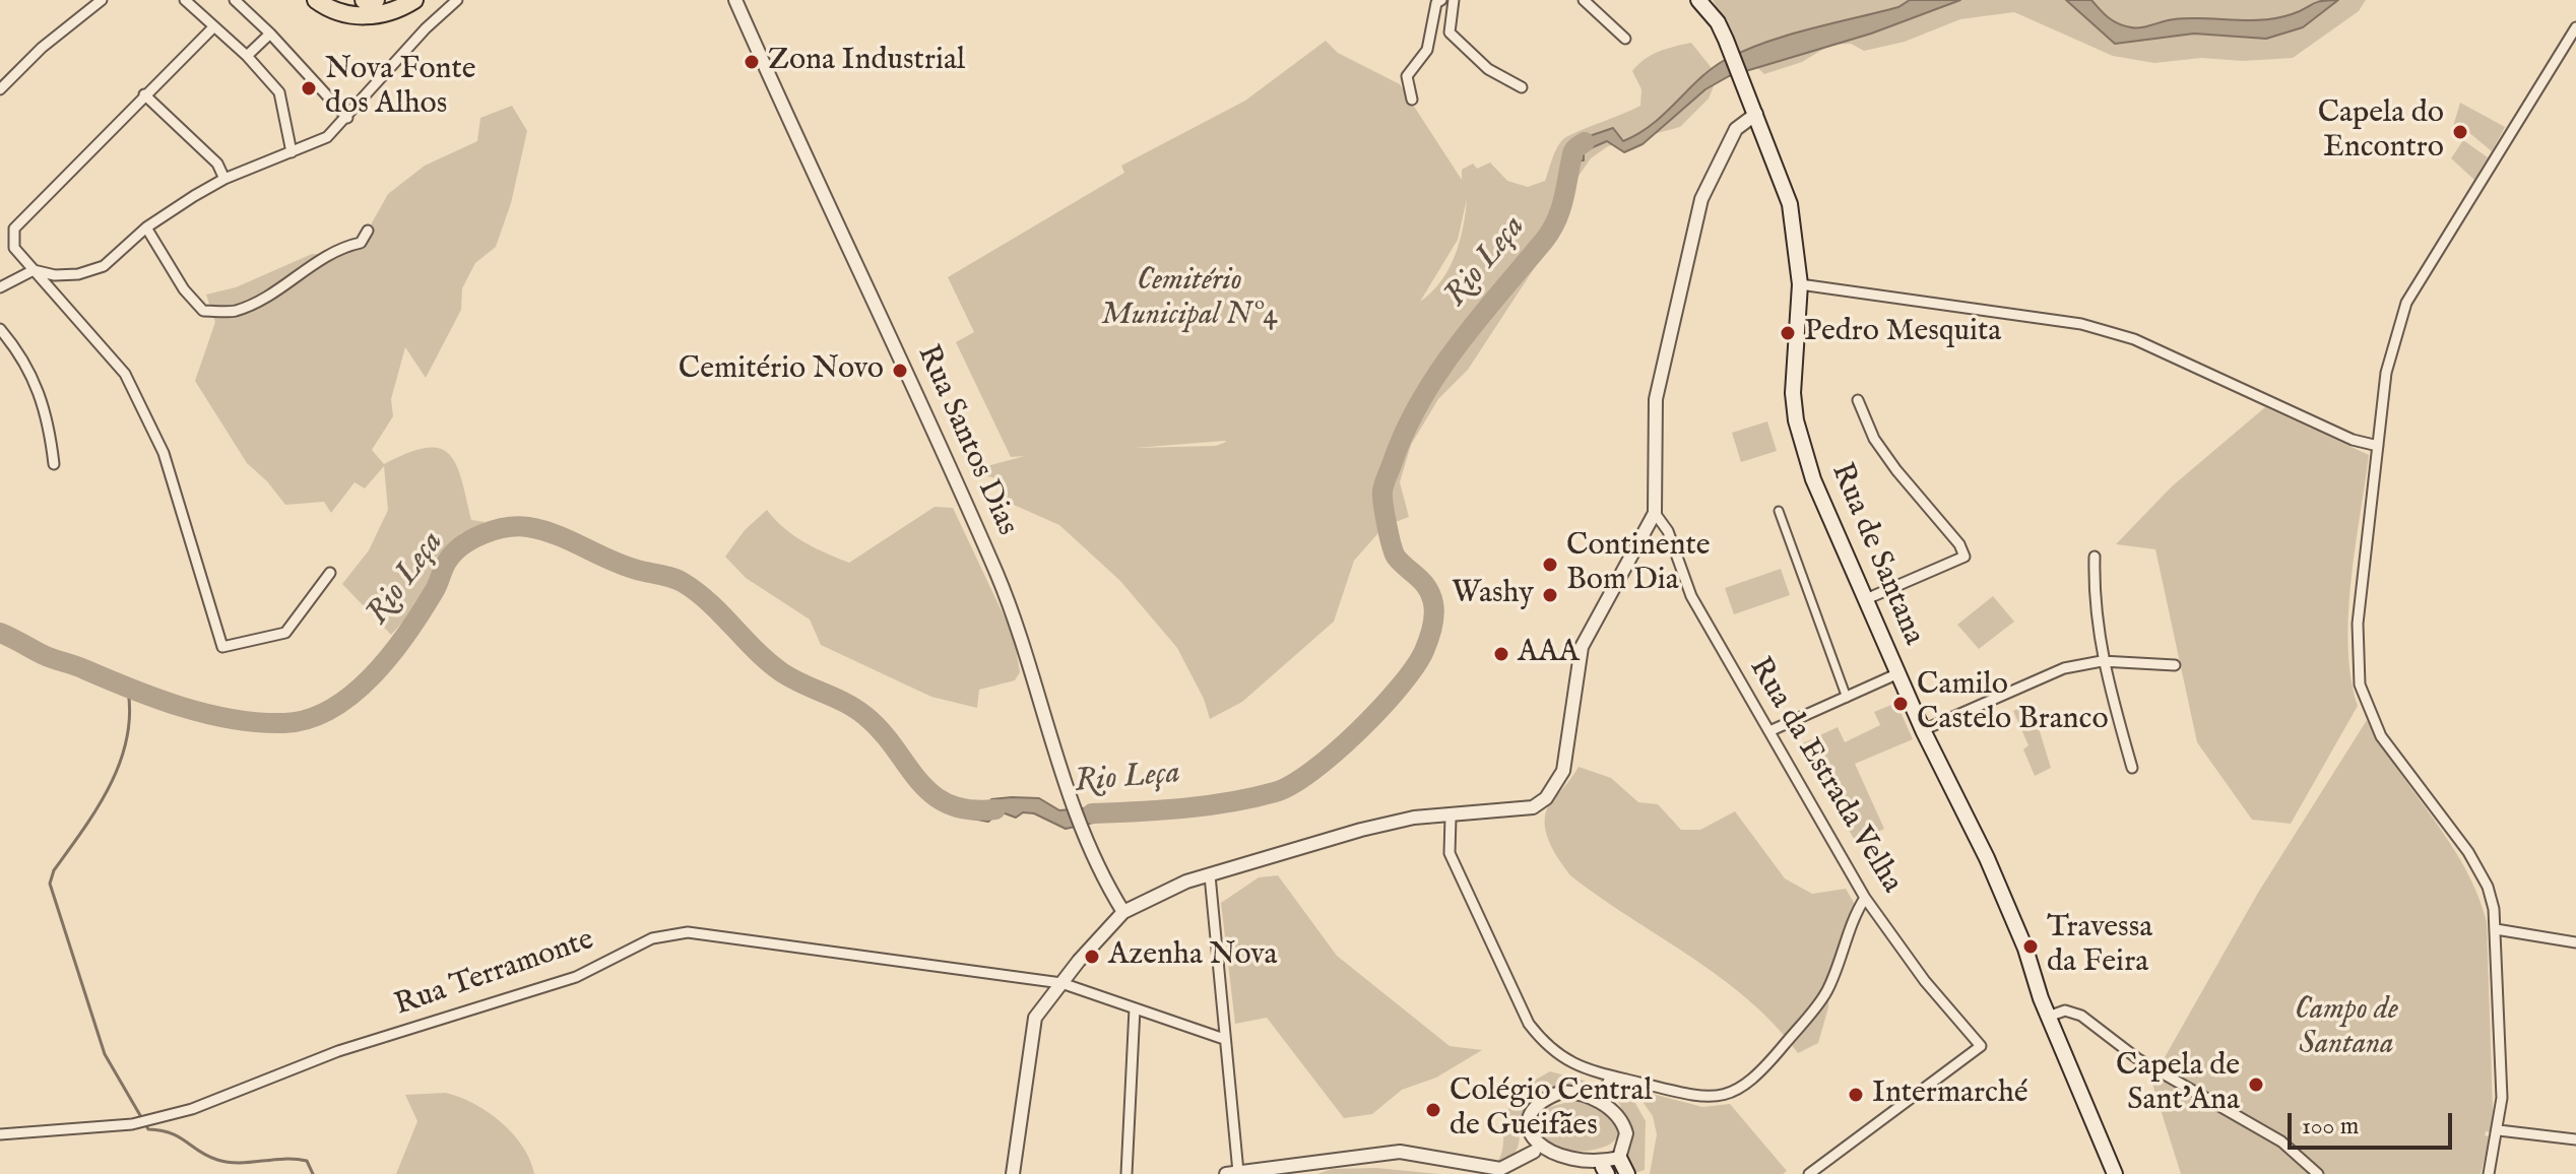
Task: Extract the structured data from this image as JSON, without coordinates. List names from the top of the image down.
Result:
{
  "streets": {
    "main road": ["Rua de Santana"],
    "street": ["Rua Santos Dias", "Rua da Estrada Velha", "Rua Terramonte"]
  },
  "water": ["Rio Leça"],
  "parks": ["Cemitério Municipal Nº4", "Campo de Santana"],
  "places": [
    "Zona Industrial",
    "Nova Fonte dos Alhos",
    "Capela do Encontro",
    "Pedro Mesquita",
    "Cemitério Novo",
    "Continente Bom Dia",
    "Washy",
    "AAA",
    "Camilo Castelo Branco",
    "Travessa da Feira",
    "Azenha Nova",
    "Capela de Sant'Ana",
    "Intermarché",
    "Colégio Central de Gueifães"
  ],
  "scale_bar": "100 m"
}
